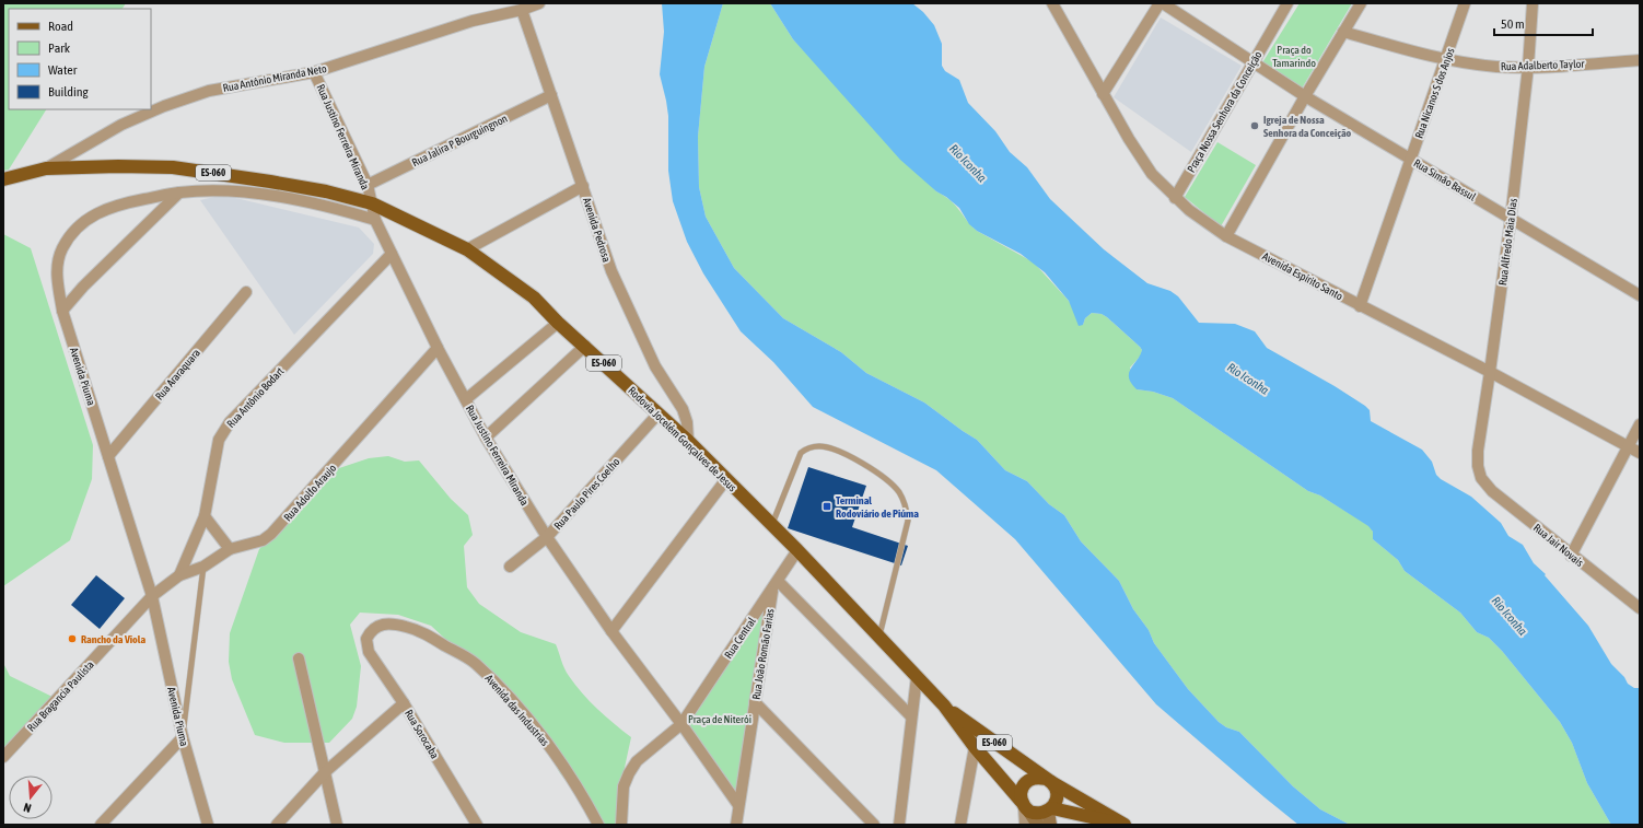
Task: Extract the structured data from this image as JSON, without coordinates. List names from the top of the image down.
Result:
{
  "streets": {
    "main road": ["ES-060", "Rodovia Jocelém Gonçalves de Jesus"],
    "street": [
      "Rua Adalberto Taylor",
      "Rua Antônio Miranda Neto",
      "Rua Nicanos S dos Anjos",
      "Praça Nossa Senhora da Conceição",
      "Rua Justino Ferreira Miranda",
      "Rua Jalira P Bourguingnon",
      "Rua Simão Bassul",
      "Avenida Pedrosa",
      "Rua Alfredo Maia Dias",
      "Avenida Espírito Santo",
      "Rua Araraquara",
      "Avenida Piuma",
      "Rua Antônio Bodart",
      "Rua Adolfo Araujo",
      "Rua Paulo Pires Coelho",
      "Rua Jair Novais",
      "Rua Central",
      "Rua João Romão Farias",
      "Rua Bragancia Paulista",
      "Avenida das Industrias",
      "Rua Sorocaba"
    ]
  },
  "crossings": [
    ["Rua Adalberto Taylor", "Rua Nicanos S dos Anjos"],
    ["Rua Adalberto Taylor", "Rua Alfredo Maia Dias"],
    ["Rua Antônio Miranda Neto", "Rua Justino Ferreira Miranda"],
    ["Rua Antônio Miranda Neto", "Avenida Pedrosa"],
    ["Rua Antônio Miranda Neto", "Rodovia Jocelém Gonçalves de Jesus"],
    ["Rua Nicanos S dos Anjos", "Rua Simão Bassul"],
    ["Rua Nicanos S dos Anjos", "Avenida Espírito Santo"],
    ["Praça Nossa Senhora da Conceição", "Rua Simão Bassul"],
    ["Praça Nossa Senhora da Conceição", "Avenida Espírito Santo"],
    ["Rua Justino Ferreira Miranda", "Rua Jalira P Bourguingnon"],
    ["Rua Justino Ferreira Miranda", "Avenida Piuma"],
    ["Rua Justino Ferreira Miranda", "Rua Antônio Bodart"],
    ["Rua Justino Ferreira Miranda", "Rodovia Jocelém Gonçalves de Jesus"],
    ["Rua Justino Ferreira Miranda", "Rua Adolfo Araujo"],
    ["Rua Justino Ferreira Miranda", "Rua Paulo Pires Coelho"],
    ["Rua Justino Ferreira Miranda", "Rua Central"],
    ["Rua Justino Ferreira Miranda", "Rua João Romão Farias"],
    ["Rua Jalira P Bourguingnon", "Avenida Pedrosa"],
    ["ES-060", "Rodovia Jocelém Gonçalves de Jesus"],
    ["Rua Simão Bassul", "Rua Alfredo Maia Dias"],
    ["Avenida Pedrosa", "Rodovia Jocelém Gonçalves de Jesus"],
    ["Rua Alfredo Maia Dias", "Avenida Espírito Santo"],
    ["Rua Alfredo Maia Dias", "Rua Jair Novais"],
    ["Rua Araraquara", "Avenida Piuma"],
    ["Avenida Piuma", "Rua Adolfo Araujo"],
    ["Avenida Piuma", "Rua Bragancia Paulista"],
    ["Rua Antônio Bodart", "Rua Adolfo Araujo"],
    ["Rodovia Jocelém Gonçalves de Jesus", "Rua Paulo Pires Coelho"],
    ["Rodovia Jocelém Gonçalves de Jesus", "Rua Central"],
    ["Rua Adolfo Araujo", "Rua Bragancia Paulista"],
    ["Rua Central", "Rua João Romão Farias"],
    ["Avenida das Industrias", "Rua Sorocaba"]
  ],
  "water": ["Rio Iconha"],
  "parks": ["Praça do Tamarindo", "Praça de Niterói"],
  "places": {
    "other": ["Igreja de Nossa Senhora da Conceição", "Rancho da Viola"],
    "transit": ["Terminal Rodoviário de Piúma"]
  },
  "legend": [
    "Road",
    "Park",
    "Water",
    "Building"
  ],
  "scale_bar": "50 m",
  "north": "bottom"
}
